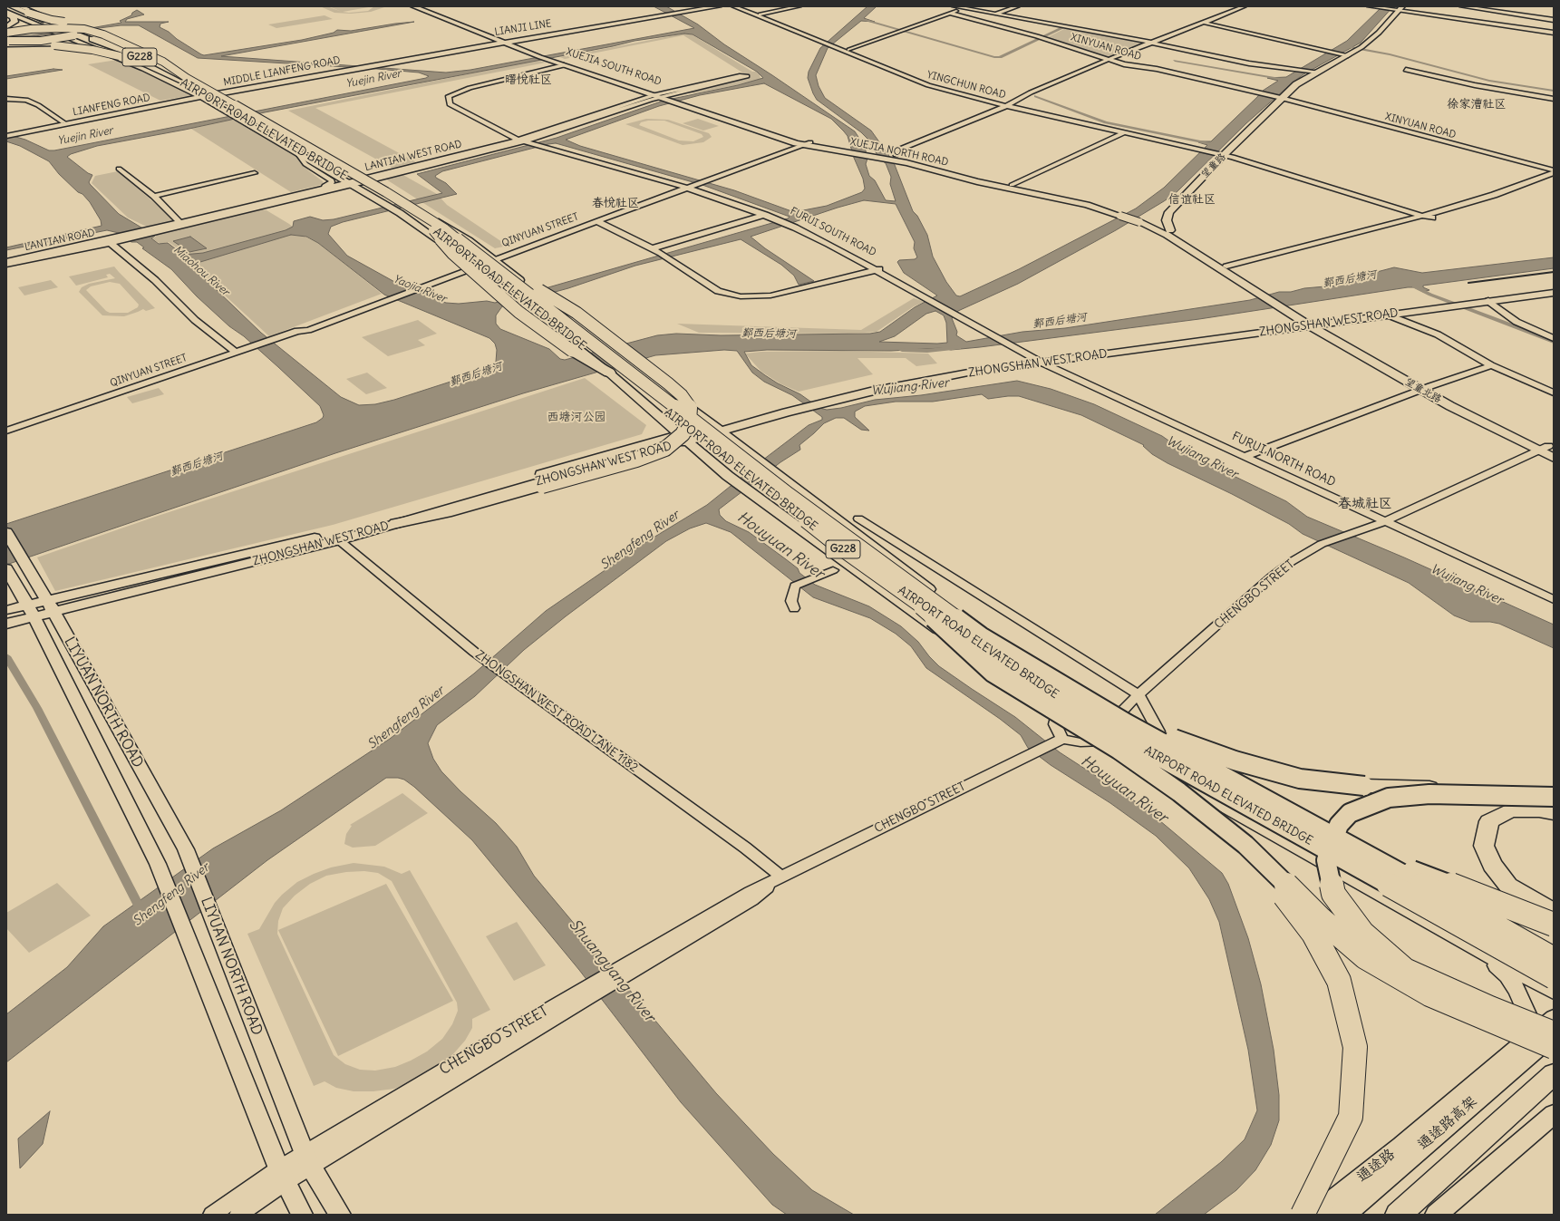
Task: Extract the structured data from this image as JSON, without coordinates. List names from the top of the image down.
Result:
{
  "streets": {
    "highway": ["G228", "AIRPORT ROAD ELEVATED BRIDGE", "通途路高架"],
    "main road": [
      "LIANJI LINE",
      "XUEJIA SOUTH ROAD",
      "MIDDLE LIANFENG ROAD",
      "LIANFENG ROAD",
      "XUEJIA NORTH ROAD",
      "望童路",
      "ZHONGSHAN WEST ROAD",
      "望童北路",
      "LIYUAN NORTH ROAD",
      "通途路"
    ],
    "street": [
      "XINYUAN ROAD",
      "YINGCHUN ROAD",
      "LANTIAN WEST ROAD",
      "QINYUAN STREET",
      "FURUI SOUTH ROAD",
      "LANTIAN ROAD",
      "FURUI NORTH ROAD",
      "CHENGBO STREET",
      "ZHONGSHAN WEST ROAD LANE 1182"
    ]
  },
  "crossings": [
    ["LIANJI LINE", "XUEJIA SOUTH ROAD"],
    ["LIANJI LINE", "MIDDLE LIANFENG ROAD"],
    ["XINYUAN ROAD", "望童路"],
    ["XUEJIA SOUTH ROAD", "LANTIAN WEST ROAD"],
    ["MIDDLE LIANFENG ROAD", "LIANFENG ROAD"],
    ["YINGCHUN ROAD", "望童路"],
    ["AIRPORT ROAD ELEVATED BRIDGE", "QINYUAN STREET"],
    ["XUEJIA NORTH ROAD", "QINYUAN STREET"],
    ["LANTIAN WEST ROAD", "FURUI SOUTH ROAD"],
    ["QINYUAN STREET", "FURUI SOUTH ROAD"],
    ["FURUI SOUTH ROAD", "ZHONGSHAN WEST ROAD"],
    ["FURUI SOUTH ROAD", "FURUI NORTH ROAD"],
    ["ZHONGSHAN WEST ROAD", "望童北路"],
    ["ZHONGSHAN WEST ROAD", "FURUI NORTH ROAD"],
    ["ZHONGSHAN WEST ROAD", "LIYUAN NORTH ROAD"],
    ["ZHONGSHAN WEST ROAD", "ZHONGSHAN WEST ROAD LANE 1182"],
    ["望童北路", "CHENGBO STREET"],
    ["FURUI NORTH ROAD", "CHENGBO STREET"],
    ["CHENGBO STREET", "LIYUAN NORTH ROAD"],
    ["CHENGBO STREET", "ZHONGSHAN WEST ROAD LANE 1182"]
  ],
  "districts": [
    "曙悦社区",
    "徐家漕社区",
    "信谊社区",
    "春悦社区",
    "春城社区"
  ],
  "water": [
    "Yuejin River",
    "Miaohou River",
    "鄞西后塘河",
    "Yaojia River",
    "Wujiang River",
    "Shengfeng River",
    "Houyuan River",
    "Shuangyang River"
  ],
  "parks": ["西塘河公园"]
}
